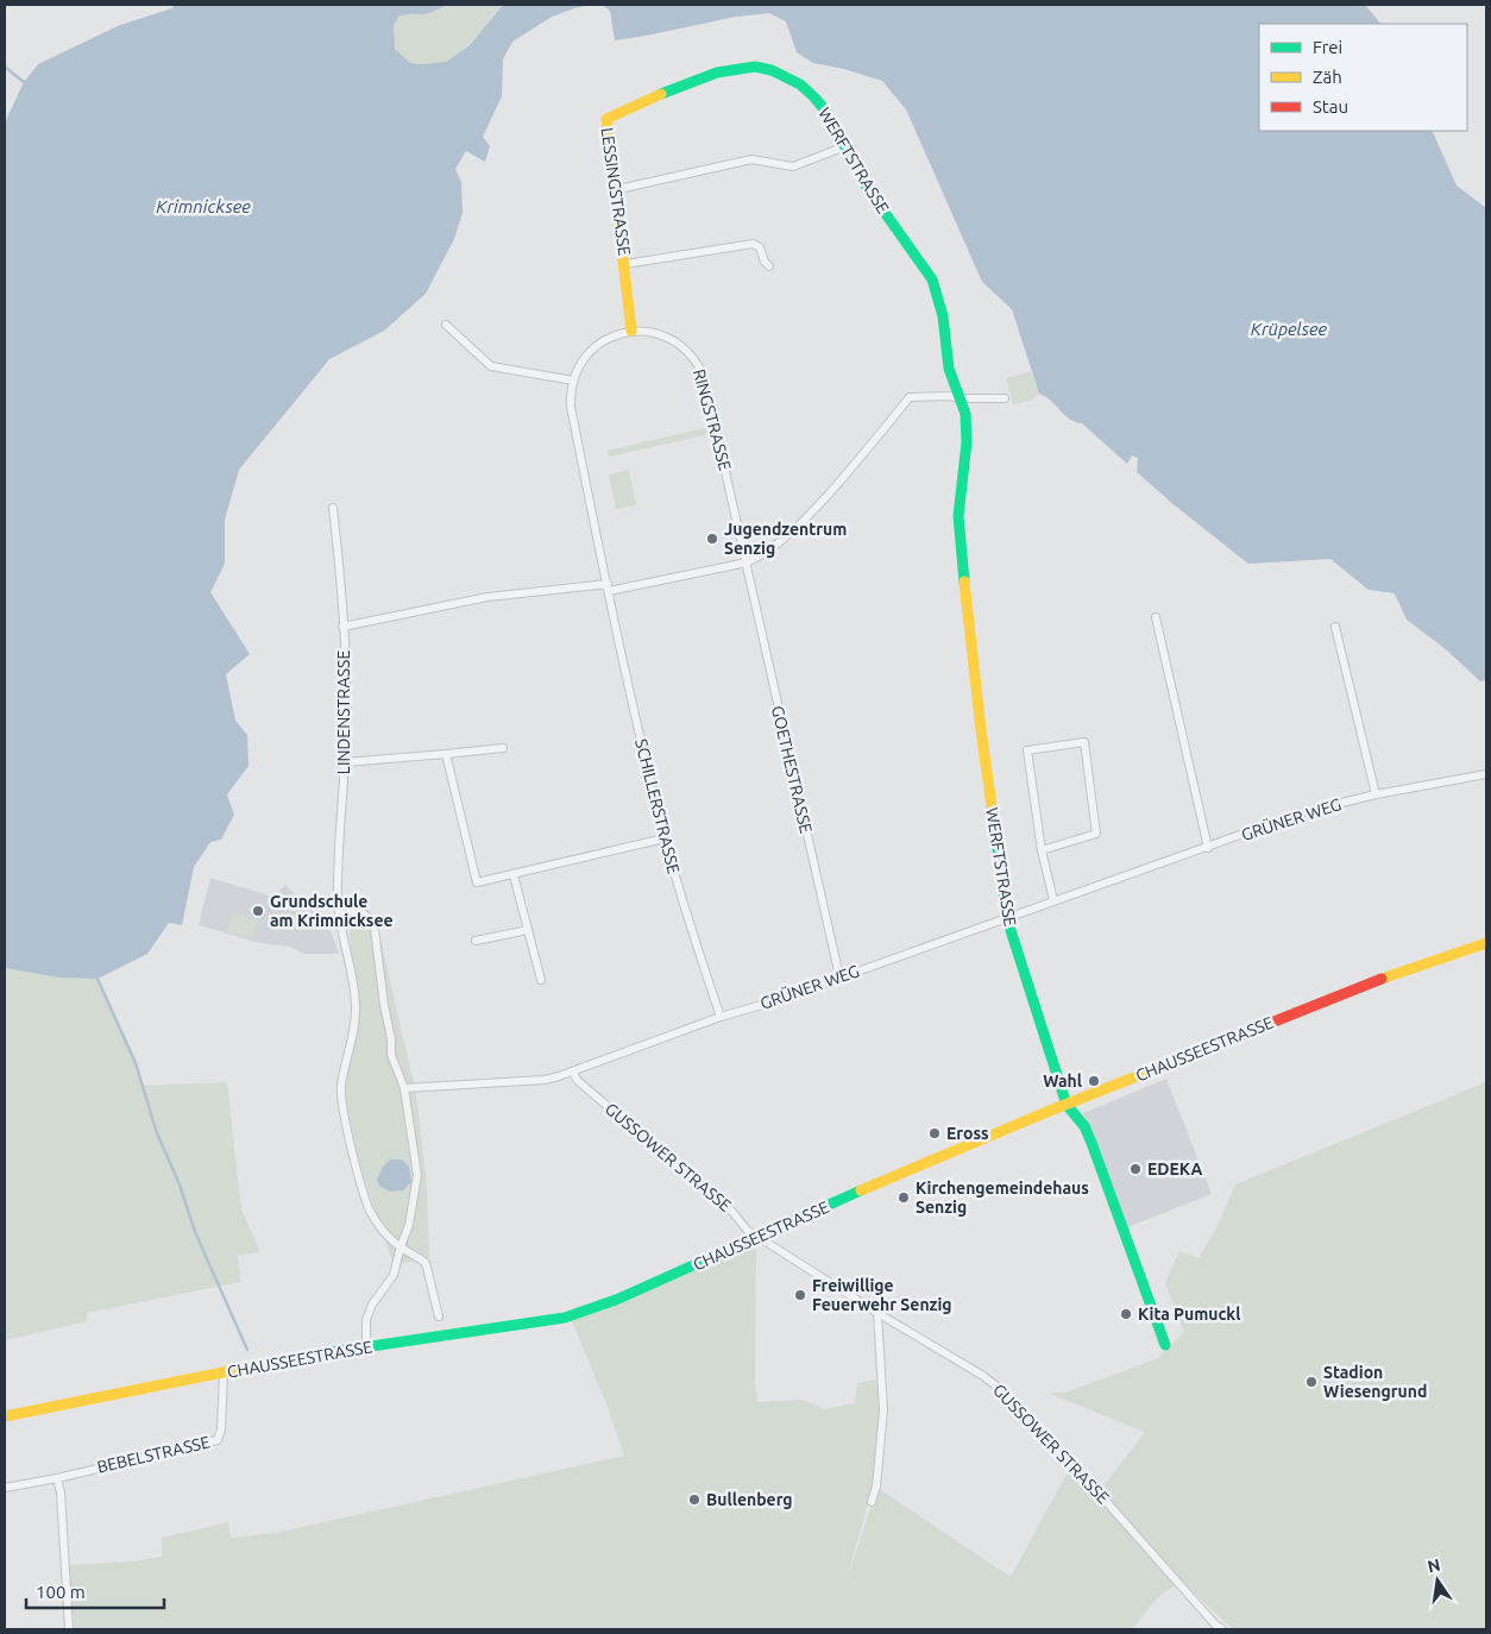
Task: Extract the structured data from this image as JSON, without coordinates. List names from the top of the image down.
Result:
{
  "streets": {
    "street": [
      "WERFTSTRASSE",
      "LESSINGSTRASSE",
      "RINGSTRASSE",
      "LINDENSTRASSE",
      "GOETHESTRASSE",
      "SCHILLERSTRASSE",
      "GRÜNER WEG",
      "CHAUSSEESTRASSE",
      "GUSSOWER STRASSE",
      "BEBELSTRASSE"
    ]
  },
  "crossings": [
    ["WERFTSTRASSE", "LESSINGSTRASSE"],
    ["WERFTSTRASSE", "GRÜNER WEG"],
    ["WERFTSTRASSE", "CHAUSSEESTRASSE"],
    ["LESSINGSTRASSE", "RINGSTRASSE"],
    ["RINGSTRASSE", "GOETHESTRASSE"],
    ["RINGSTRASSE", "SCHILLERSTRASSE"],
    ["GOETHESTRASSE", "GRÜNER WEG"],
    ["SCHILLERSTRASSE", "GRÜNER WEG"],
    ["GRÜNER WEG", "GUSSOWER STRASSE"],
    ["CHAUSSEESTRASSE", "GUSSOWER STRASSE"],
    ["CHAUSSEESTRASSE", "BEBELSTRASSE"]
  ],
  "water": ["Krimnicksee", "Krüpelsee"],
  "places": [
    "Jugendzentrum Senzig",
    "Grundschule am Krimnicksee",
    "Wahl",
    "Eross",
    "EDEKA",
    "Kirchengemeindehaus Senzig",
    "Freiwillige Feuerwehr Senzig",
    "Kita Pumuckl",
    "Stadion Wiesengrund",
    "Bullenberg"
  ],
  "legend": ["Frei", "Zäh", "Stau"],
  "scale_bar": "100 m",
  "north": "top"
}
